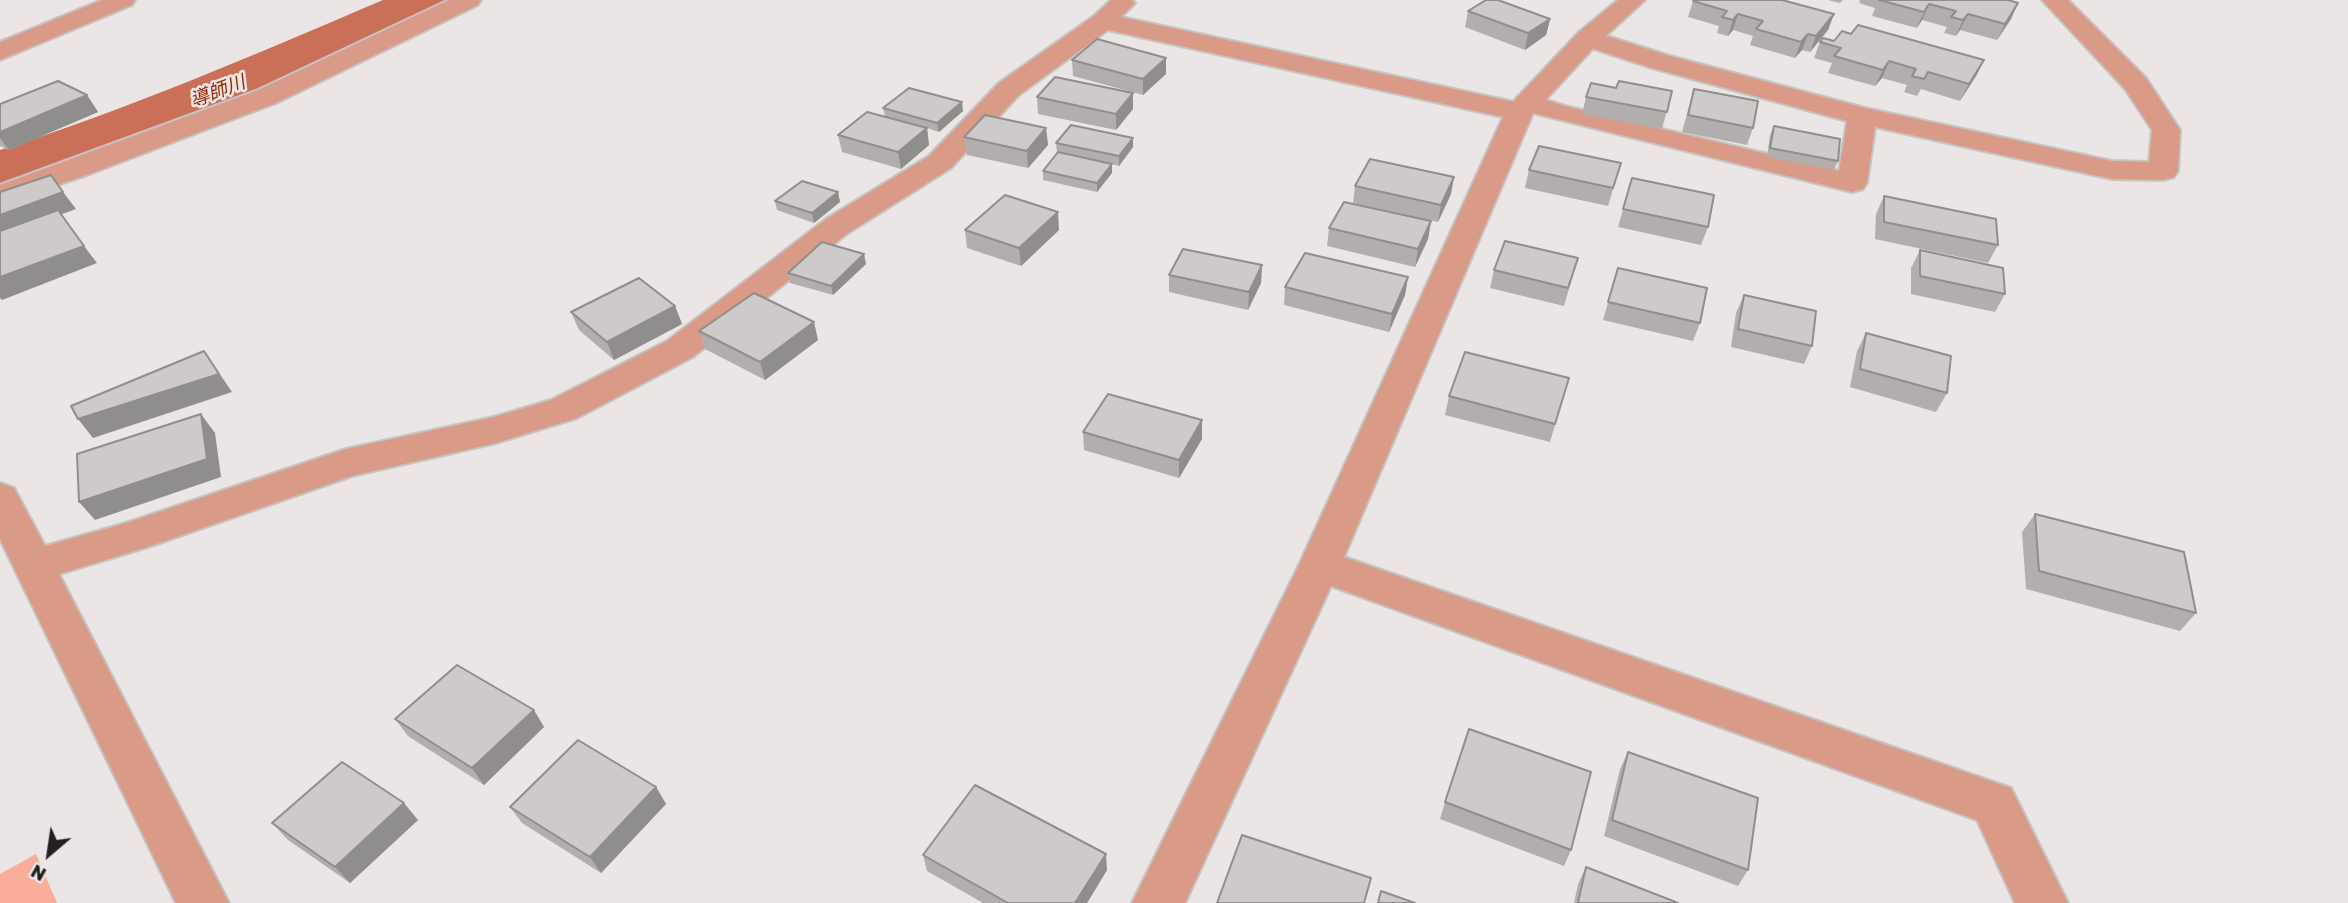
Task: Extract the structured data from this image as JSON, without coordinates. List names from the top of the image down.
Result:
{
  "water": ["導師川"],
  "north": "bottom left"
}
